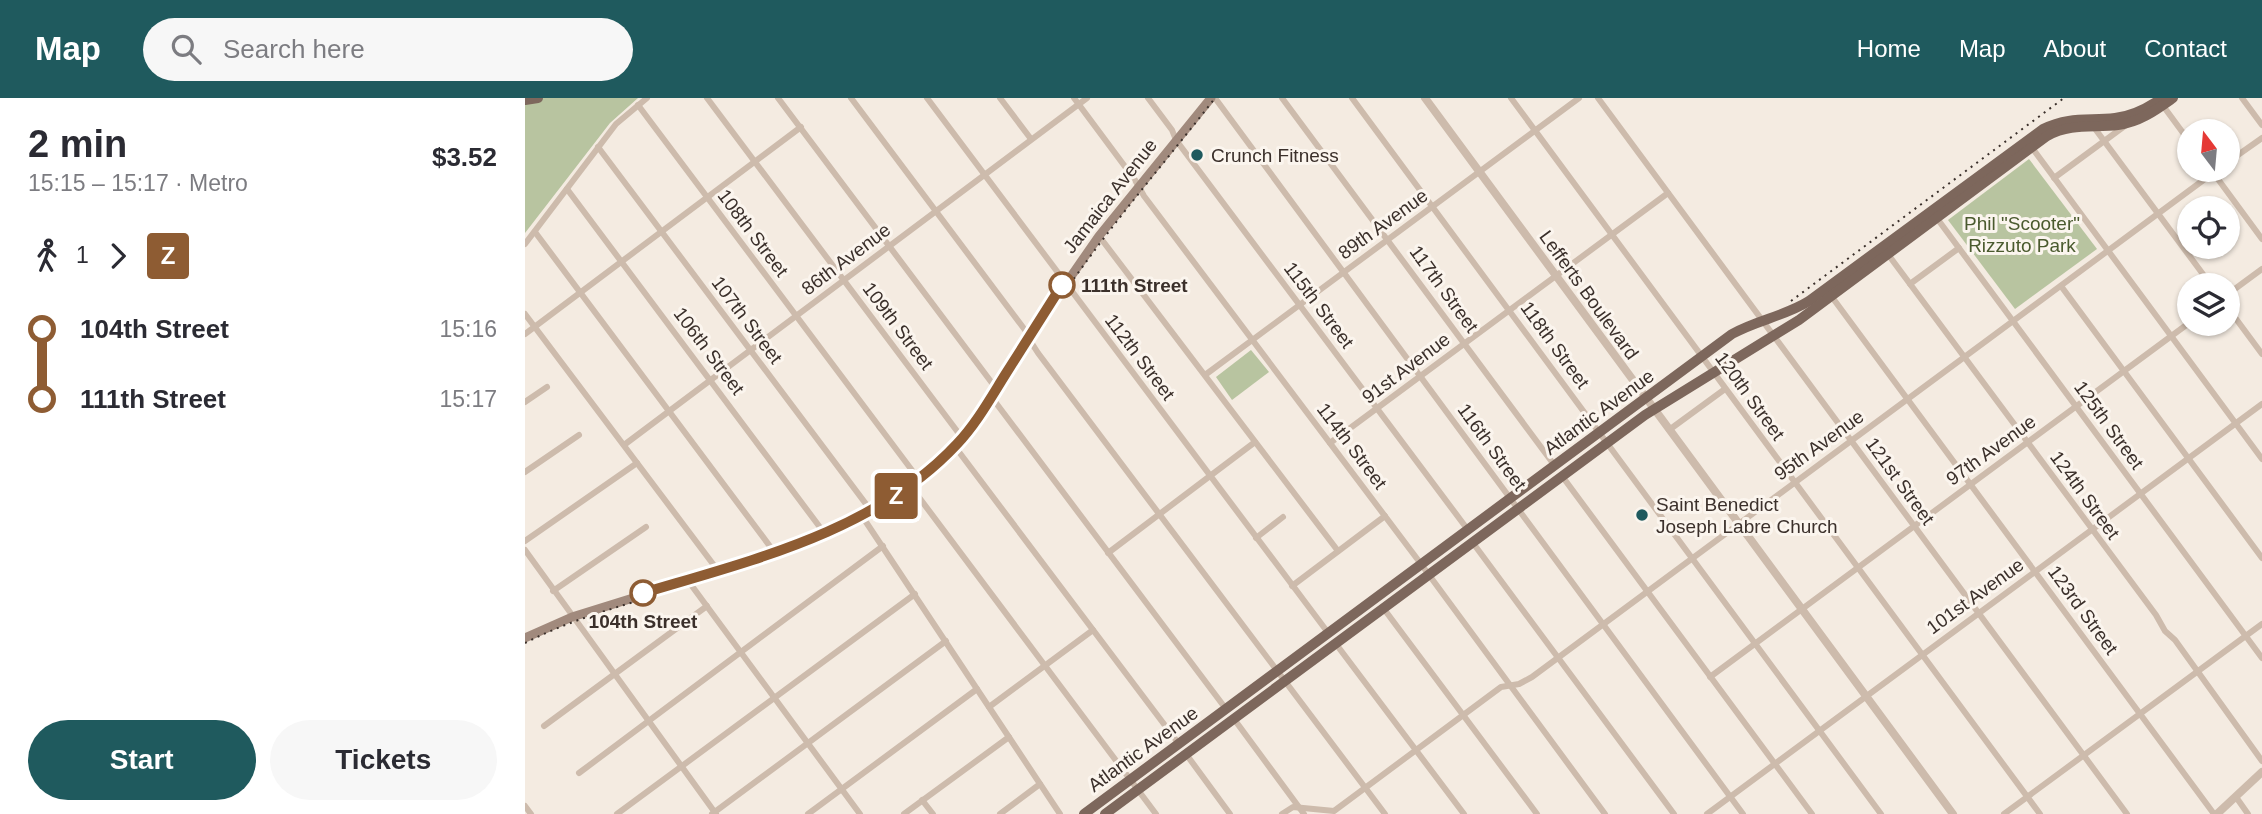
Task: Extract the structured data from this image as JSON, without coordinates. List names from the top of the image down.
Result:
{
  "streets": {
    "main road": ["Jamaica Avenue", "Atlantic Avenue"],
    "street": [
      "89th Avenue",
      "108th Street",
      "86th Avenue",
      "117th Street",
      "Lefferts Boulevard",
      "115th Street",
      "107th Street",
      "109th Street",
      "118th Street",
      "106th Street",
      "112th Street",
      "91st Avenue",
      "120th Street",
      "125th Street",
      "95th Avenue",
      "114th Street",
      "116th Street",
      "97th Avenue",
      "121st Street",
      "124th Street",
      "101st Avenue",
      "123rd Street"
    ]
  },
  "crossings": [
    ["Jamaica Avenue", "108th Street"],
    ["Jamaica Avenue", "115th Street"],
    ["Jamaica Avenue", "107th Street"],
    ["Jamaica Avenue", "109th Street"],
    ["Jamaica Avenue", "106th Street"],
    ["Jamaica Avenue", "112th Street"],
    ["Jamaica Avenue", "114th Street"],
    ["Jamaica Avenue", "116th Street"],
    ["89th Avenue", "117th Street"],
    ["89th Avenue", "Lefferts Boulevard"],
    ["89th Avenue", "115th Street"],
    ["89th Avenue", "118th Street"],
    ["89th Avenue", "120th Street"],
    ["89th Avenue", "114th Street"],
    ["89th Avenue", "116th Street"],
    ["108th Street", "86th Avenue"],
    ["108th Street", "Atlantic Avenue"],
    ["86th Avenue", "107th Street"],
    ["86th Avenue", "109th Street"],
    ["86th Avenue", "106th Street"],
    ["86th Avenue", "112th Street"],
    ["86th Avenue", "114th Street"],
    ["117th Street", "91st Avenue"],
    ["117th Street", "Atlantic Avenue"],
    ["Lefferts Boulevard", "91st Avenue"],
    ["Lefferts Boulevard", "Atlantic Avenue"],
    ["Lefferts Boulevard", "95th Avenue"],
    ["Lefferts Boulevard", "97th Avenue"],
    ["Lefferts Boulevard", "101st Avenue"],
    ["115th Street", "91st Avenue"],
    ["115th Street", "Atlantic Avenue"],
    ["118th Street", "91st Avenue"],
    ["118th Street", "Atlantic Avenue"],
    ["118th Street", "95th Avenue"],
    ["118th Street", "97th Avenue"],
    ["118th Street", "101st Avenue"],
    ["112th Street", "Atlantic Avenue"],
    ["91st Avenue", "120th Street"],
    ["91st Avenue", "114th Street"],
    ["91st Avenue", "116th Street"],
    ["91st Avenue", "121st Street"],
    ["120th Street", "Atlantic Avenue"],
    ["120th Street", "95th Avenue"],
    ["120th Street", "97th Avenue"],
    ["120th Street", "101st Avenue"],
    ["Atlantic Avenue", "125th Street"],
    ["Atlantic Avenue", "114th Street"],
    ["Atlantic Avenue", "116th Street"],
    ["Atlantic Avenue", "121st Street"],
    ["Atlantic Avenue", "124th Street"],
    ["Atlantic Avenue", "123rd Street"],
    ["125th Street", "95th Avenue"],
    ["125th Street", "97th Avenue"],
    ["125th Street", "101st Avenue"],
    ["95th Avenue", "114th Street"],
    ["95th Avenue", "116th Street"],
    ["95th Avenue", "121st Street"],
    ["95th Avenue", "124th Street"],
    ["95th Avenue", "123rd Street"],
    ["116th Street", "101st Avenue"],
    ["97th Avenue", "121st Street"],
    ["97th Avenue", "124th Street"],
    ["97th Avenue", "123rd Street"],
    ["121st Street", "101st Avenue"],
    ["124th Street", "101st Avenue"],
    ["101st Avenue", "123rd Street"]
  ],
  "parks": ["Phil \"Scooter\" Rizzuto Park"],
  "places": [
    "Crunch Fitness",
    "111th Street",
    "Saint Benedict Joseph Labre Church",
    "104th Street"
  ],
  "lines": ["metro line Z"],
  "north": "top",
  "page": {
    "header": "Map",
    "search": "Search here",
    "nav": [
      "Home",
      "Map",
      "About",
      "Contact"
    ],
    "heading": ["2 min", "15:15 – 15:17 · Metro", "$3.52"],
    "on_map": "Z",
    "legs": ["1", "Z"],
    "list": [
      {
        "name": "104th Street",
        "value": "15:16"
      },
      {
        "name": "111th Street",
        "value": "15:17"
      }
    ],
    "buttons": ["Start", "Tickets"]
  }
}
